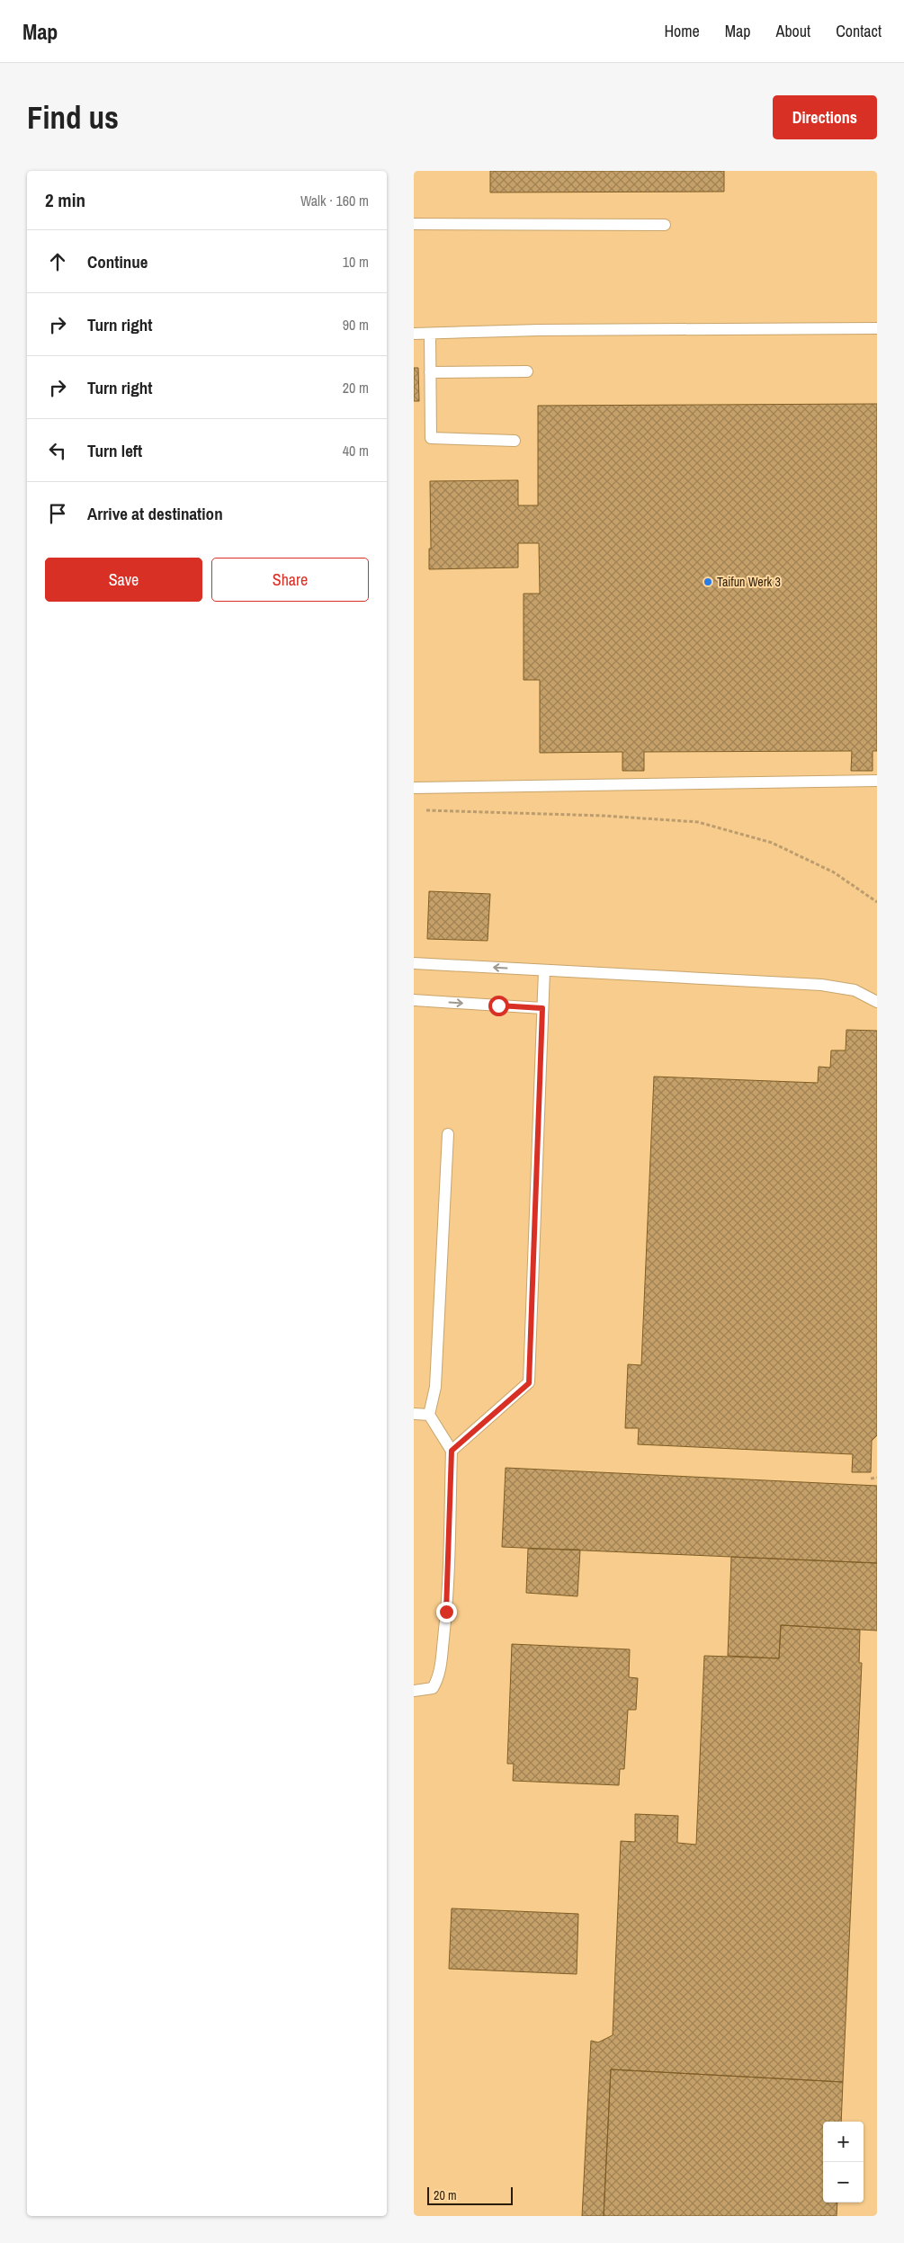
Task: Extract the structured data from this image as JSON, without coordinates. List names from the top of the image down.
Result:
{
  "places": ["Taifun Werk 3"],
  "scale_bar": "20 m",
  "page": {
    "header": "Map",
    "nav": [
      "Home",
      "Map",
      "About",
      "Contact"
    ],
    "buttons": [
      "Directions",
      ["Save", "Share"]
    ],
    "title": "Find us",
    "heading": ["2 min", "Walk · 160 m"],
    "list": [
      ["Continue", "10 m"],
      ["Turn right", "90 m"],
      ["Turn right", "20 m"],
      ["Turn left", "40 m"],
      "Arrive at destination"
    ],
    "map_buttons": ["+", "−"],
    "scale": "20 m"
  }
}
